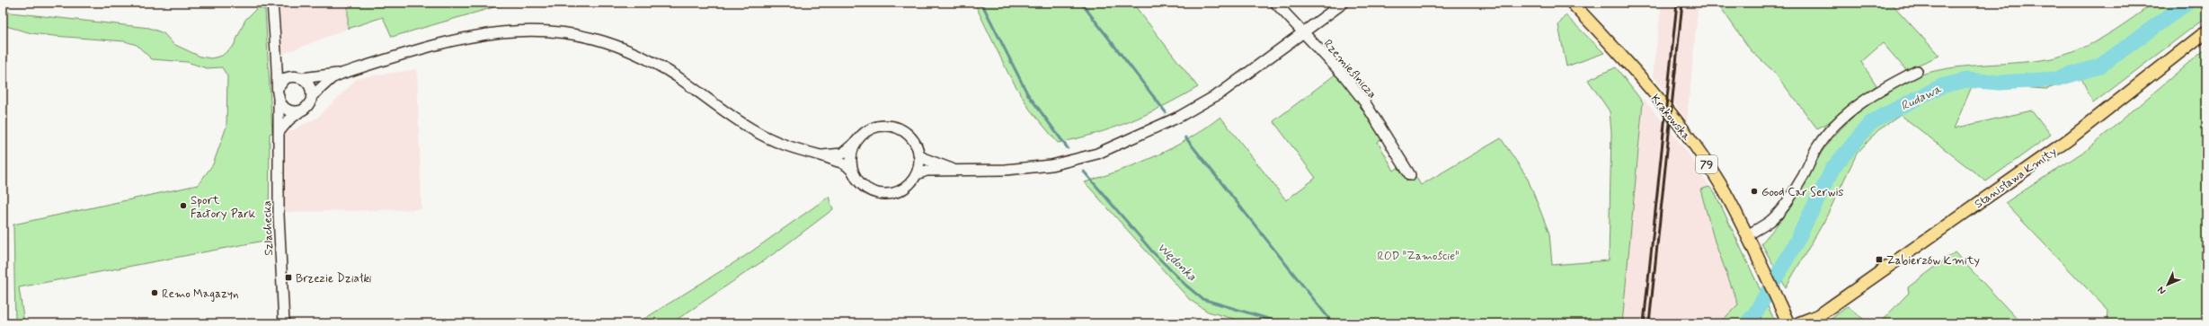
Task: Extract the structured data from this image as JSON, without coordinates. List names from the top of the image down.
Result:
{
  "streets": {
    "main road": ["Krakowska", "79", "Stanisława Kmity"],
    "street": ["Rzemieślnicza", "Szlachecka"]
  },
  "water": ["Rudawa", "Wędonka"],
  "parks": ["ROD \"Zamoście\""],
  "places": {
    "other": ["Good Car Serwis", "Sport Factory Park", "Remo Magazyn"],
    "transit": ["Zabierzów Kmity", "Brzezie Działki"]
  },
  "north": "bottom left"
}
